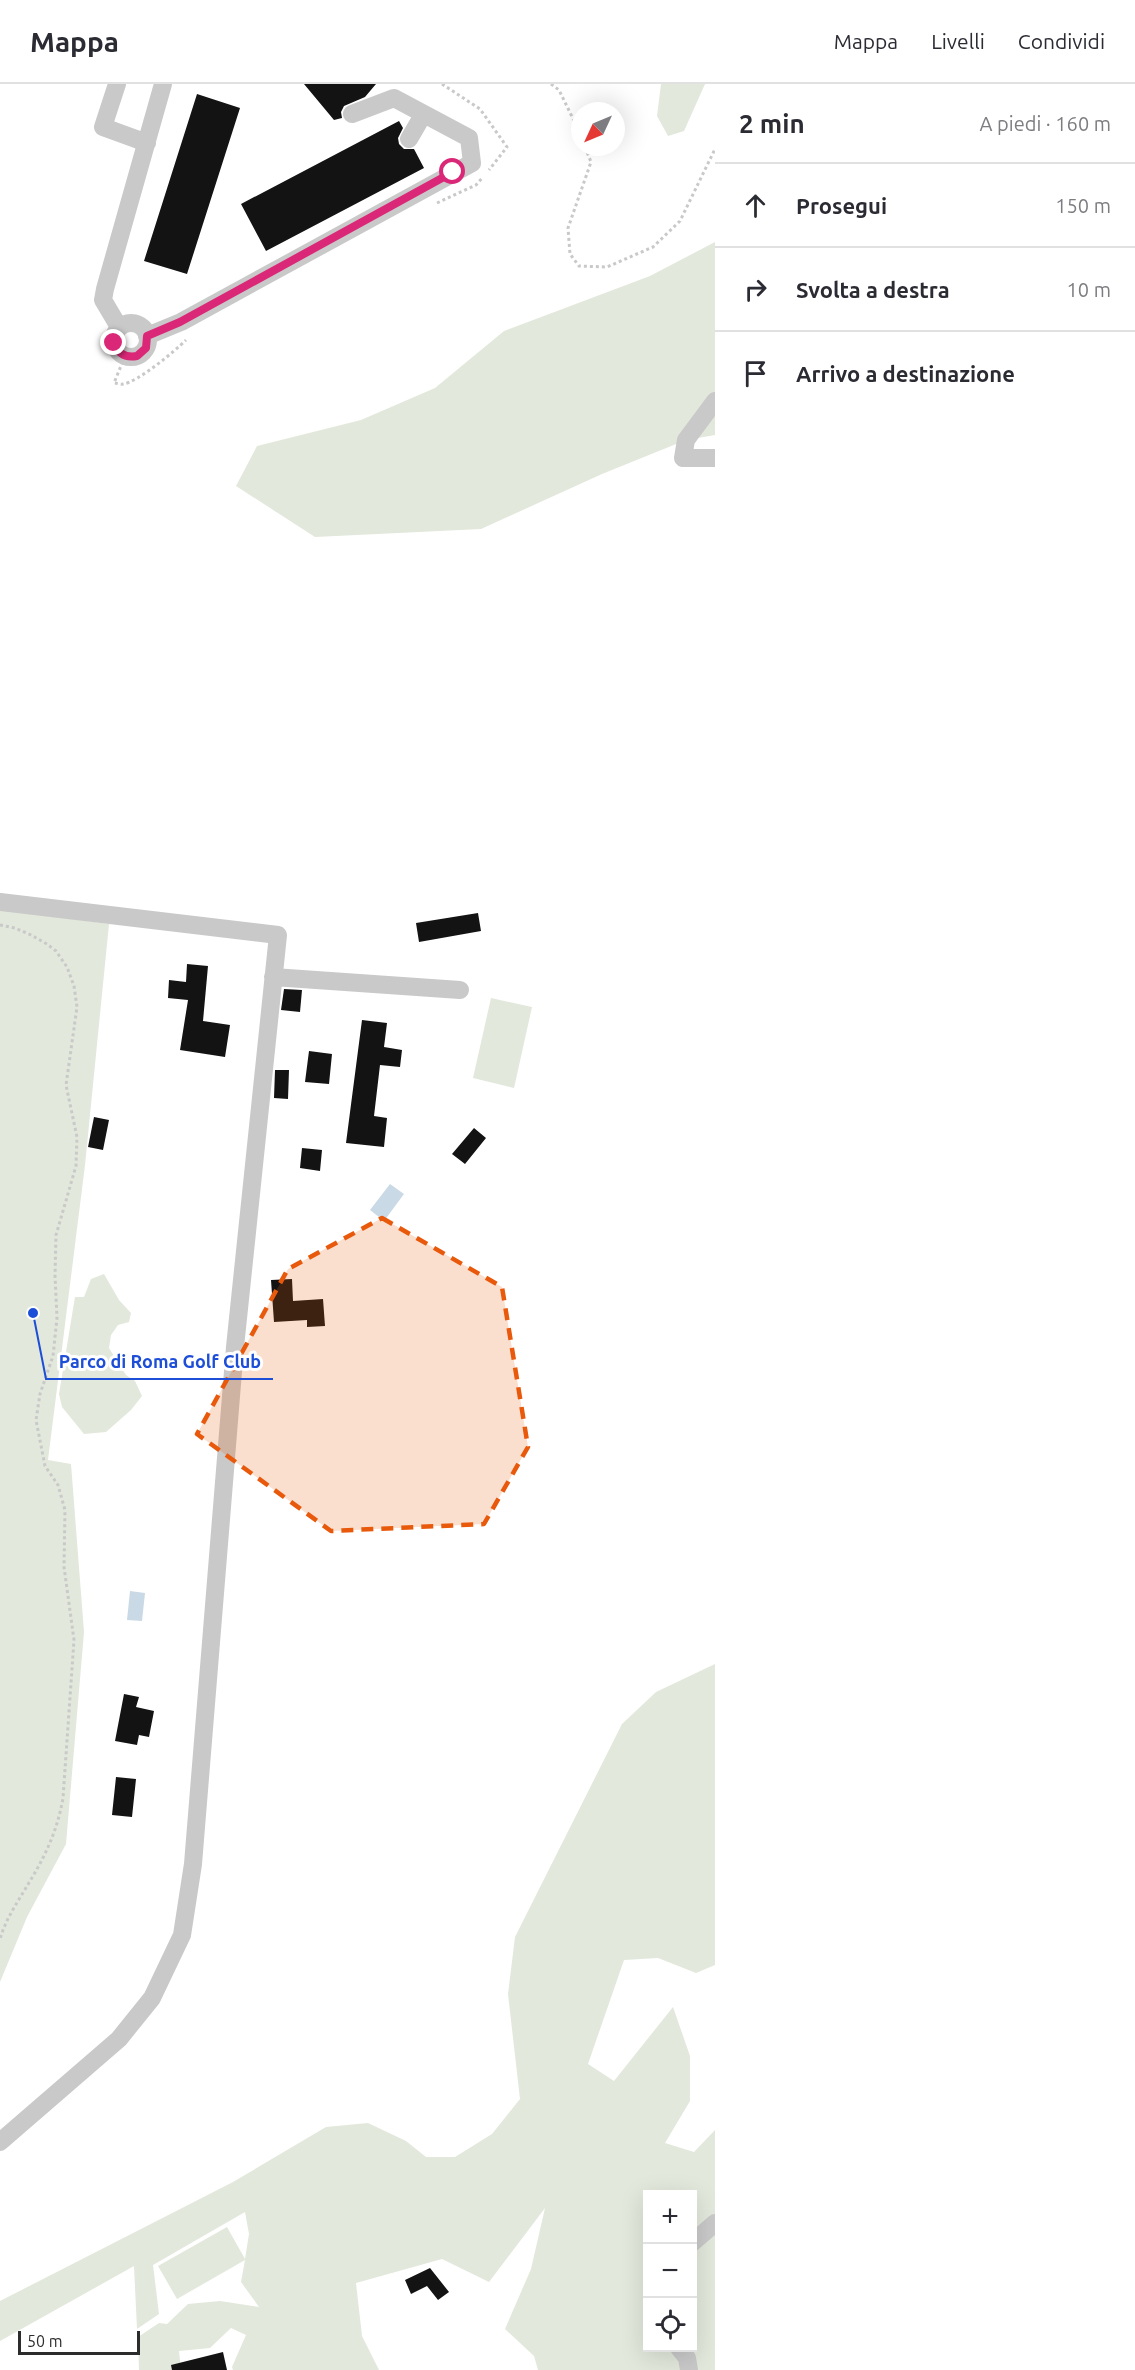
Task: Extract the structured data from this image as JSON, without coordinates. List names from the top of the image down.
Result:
{
  "places": ["Parco di Roma Golf Club"],
  "scale_bar": "50 m",
  "north": "bottom left",
  "page": {
    "header": "Mappa",
    "nav": ["Mappa", "Livelli", "Condividi"],
    "heading": ["2 min", "A piedi · 160 m"],
    "list": [
      ["Prosegui", "150 m"],
      ["Svolta a destra", "10 m"],
      "Arrivo a destinazione"
    ],
    "map_buttons": ["+", "−"],
    "scale": "50 m"
  }
}
